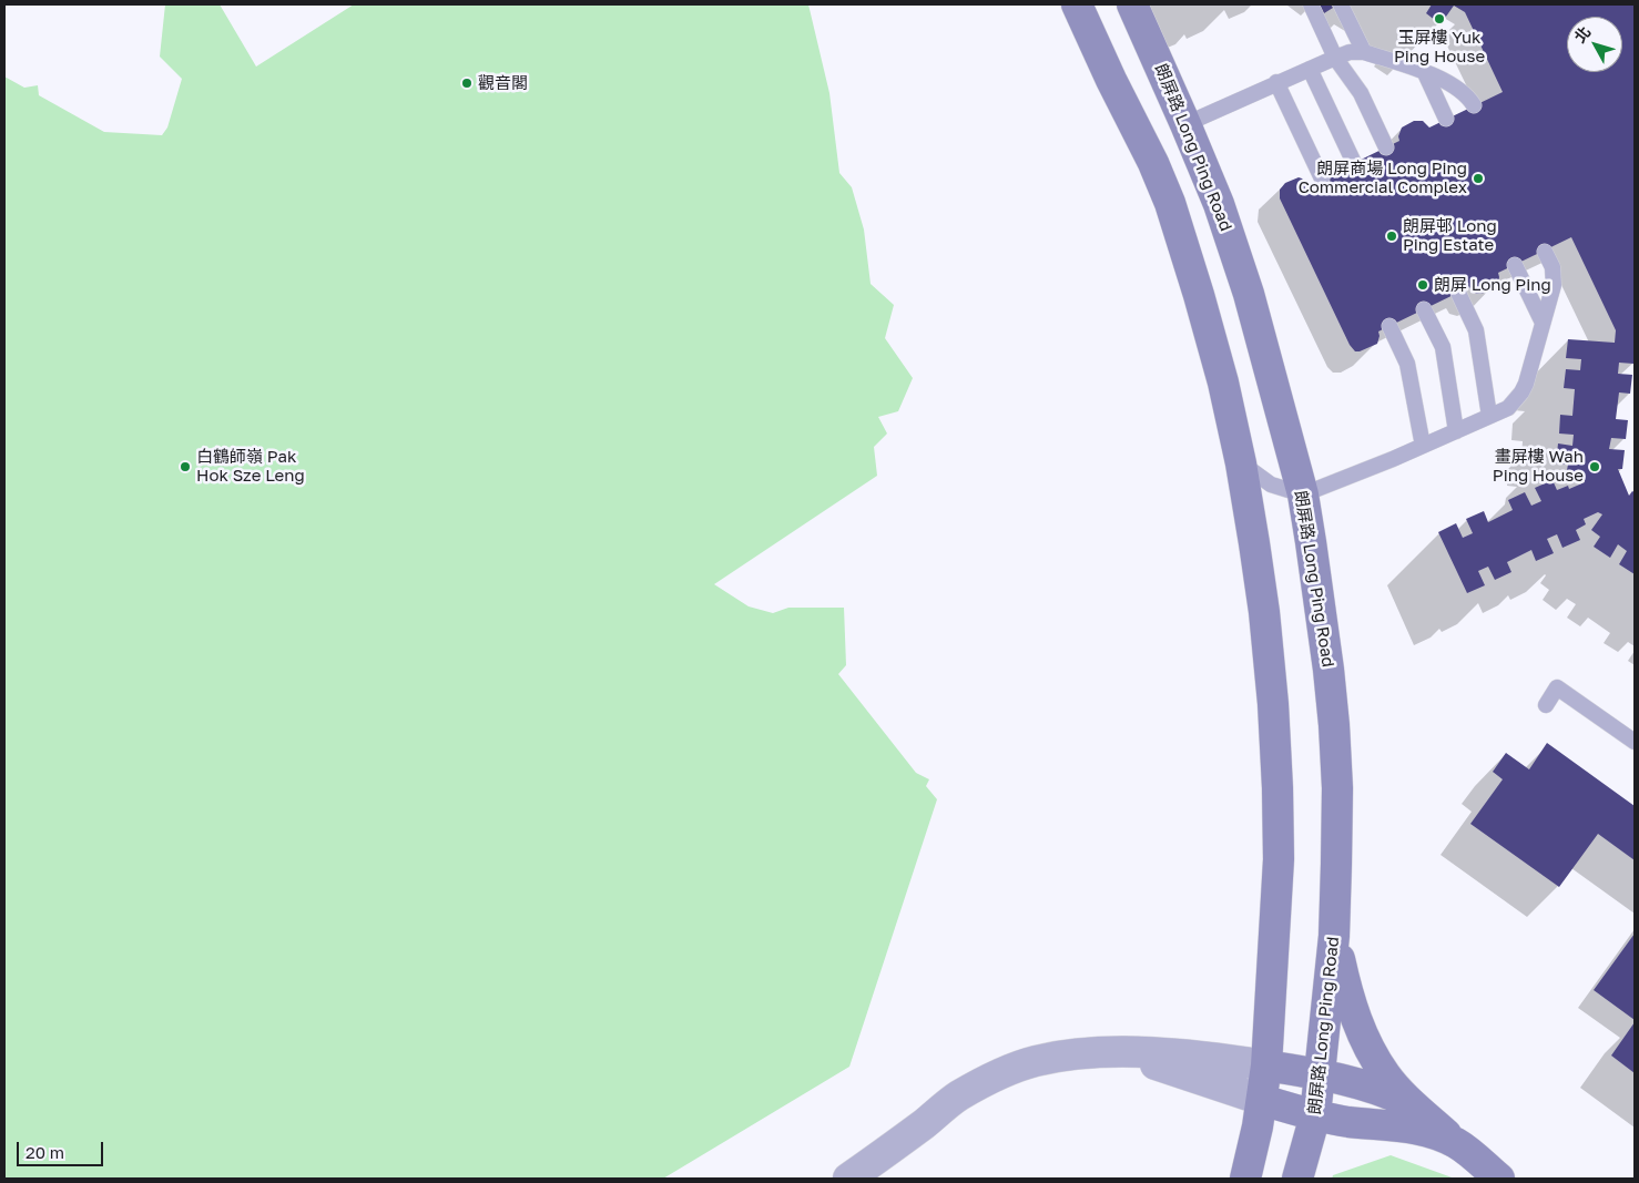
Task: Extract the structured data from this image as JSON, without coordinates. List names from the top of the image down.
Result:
{
  "streets": {
    "main road": ["朗屏路 Long Ping Road"]
  },
  "places": [
    "玉屏樓 Yuk Ping House",
    "觀音閣",
    "朗屏商場 Long Ping Commercial Complex",
    "朗屏邨 Long Ping Estate",
    "朗屏 Long Ping",
    "白鶴師嶺 Pak Hok Sze Leng",
    "畫屏樓 Wah Ping House"
  ],
  "scale_bar": "20 m",
  "north": "top left"
}
